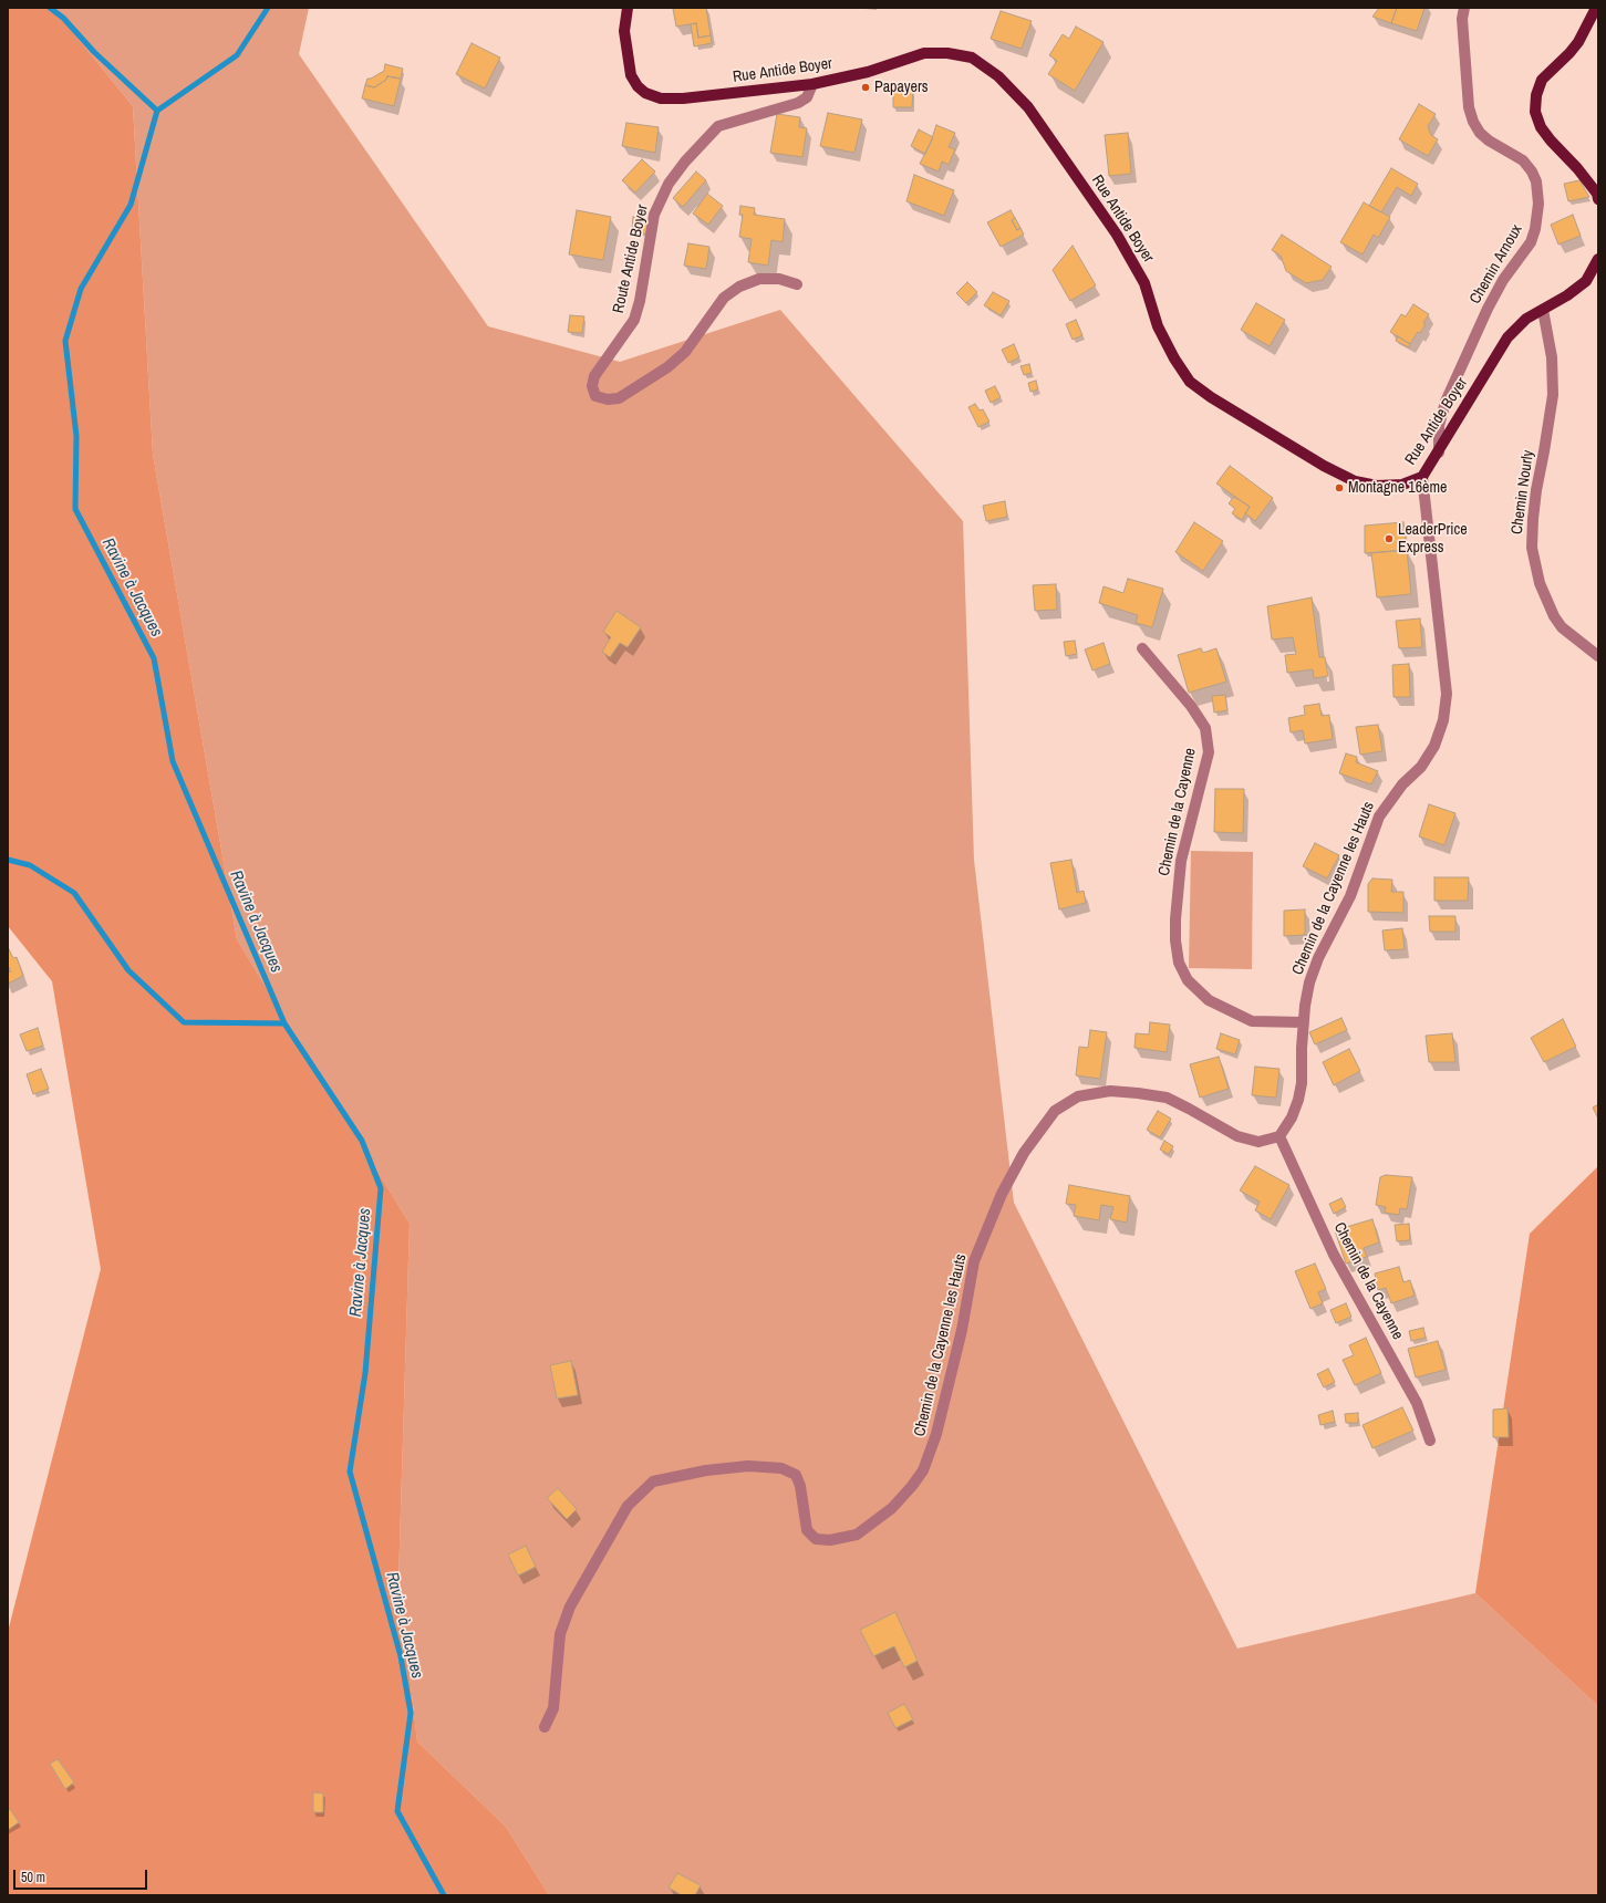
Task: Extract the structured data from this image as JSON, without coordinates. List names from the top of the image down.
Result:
{
  "streets": {
    "main road": ["Rue Antide Boyer"],
    "street": [
      "Route Antide Boyer",
      "Chemin Arnoux",
      "Chemin Nourly",
      "Chemin de la Cayenne",
      "Chemin de la Cayenne les Hauts"
    ]
  },
  "crossings": [
    ["Rue Antide Boyer", "Route Antide Boyer"],
    ["Rue Antide Boyer", "Chemin Arnoux"],
    ["Rue Antide Boyer", "Chemin Nourly"],
    ["Rue Antide Boyer", "Chemin de la Cayenne les Hauts"],
    ["Chemin de la Cayenne", "Chemin de la Cayenne les Hauts"]
  ],
  "water": ["Ravine à Jacques"],
  "places": ["Papayers", "Montagne 16ème", "LeaderPrice Express"],
  "scale_bar": "50 m"
}
